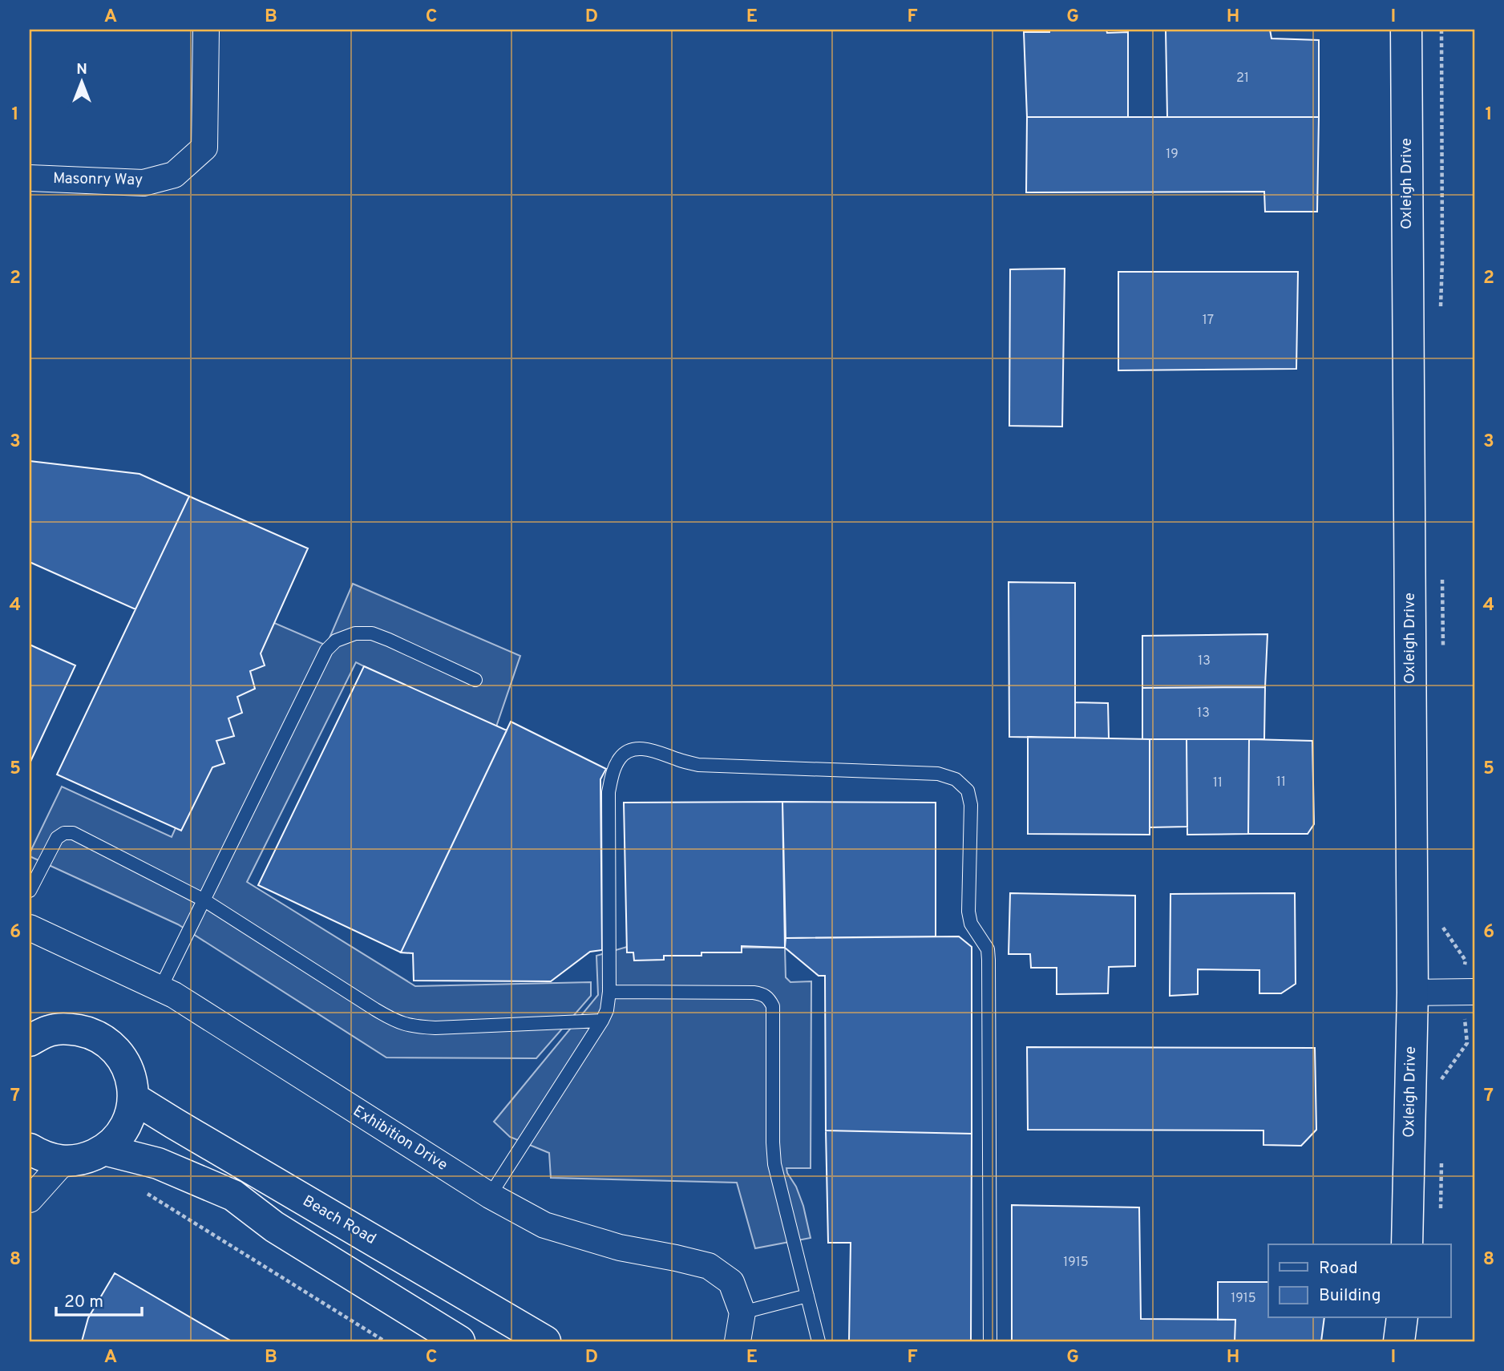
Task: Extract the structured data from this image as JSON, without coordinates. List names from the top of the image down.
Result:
{
  "streets": {
    "street": [
      "Masonry Way",
      "Oxleigh Drive",
      "Exhibition Drive",
      "Beach Road"
    ]
  },
  "house_numbers": [
    "21",
    "19",
    "17",
    "13",
    "13",
    "11",
    "11",
    "1915",
    "1915"
  ],
  "legend": ["Road", "Building"],
  "scale_bar": "20 m",
  "north": "top",
  "grid": {
    "columns": [
      "A",
      "B",
      "C",
      "D",
      "E",
      "F",
      "G",
      "H",
      "I"
    ],
    "rows": [
      "1",
      "2",
      "3",
      "4",
      "5",
      "6",
      "7",
      "8"
    ]
  }
}
